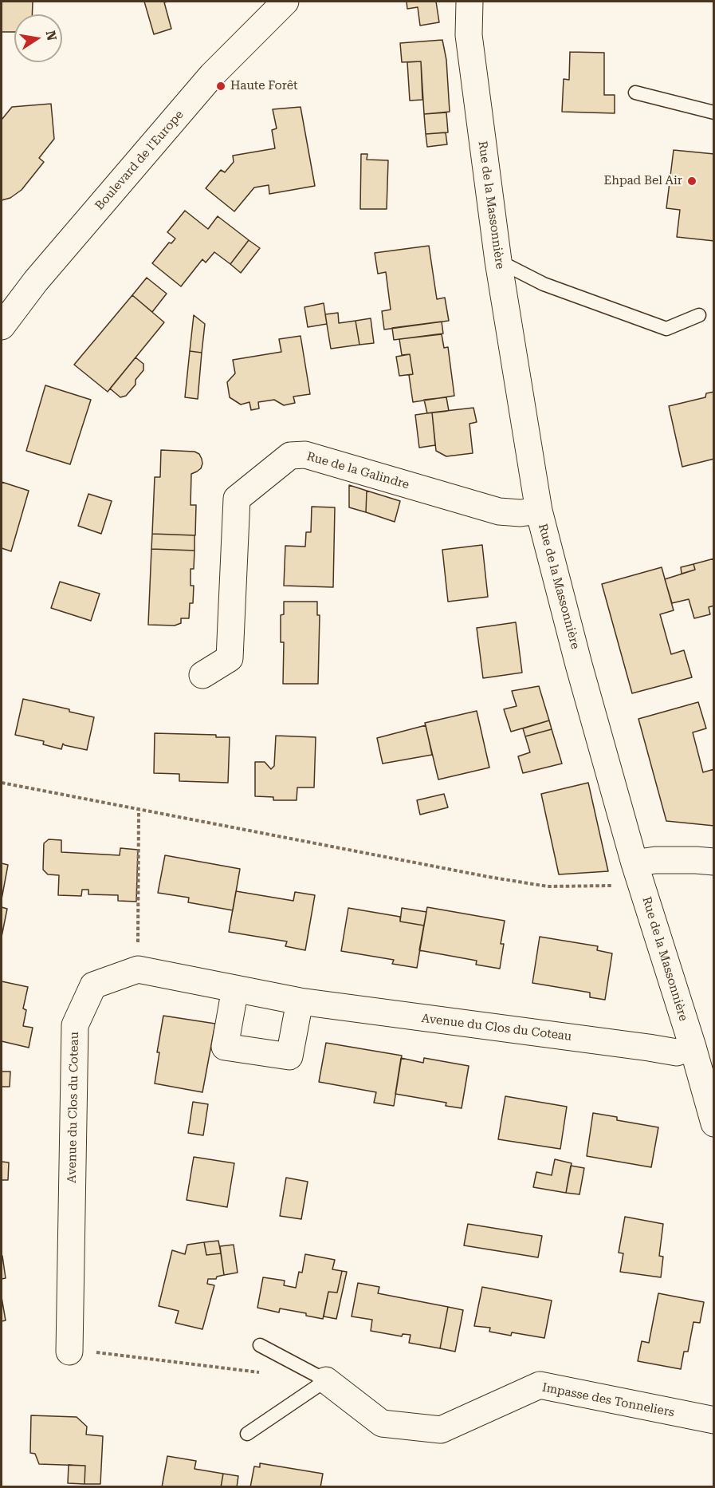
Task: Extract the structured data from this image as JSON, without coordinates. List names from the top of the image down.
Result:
{
  "streets": {
    "street": [
      "Boulevard de l'Europe",
      "Rue de la Massonnière",
      "Rue de la Galindre",
      "Avenue du Clos du Coteau",
      "Impasse des Tonneliers"
    ]
  },
  "crossings": [
    ["Rue de la Massonnière", "Rue de la Galindre"],
    ["Rue de la Massonnière", "Avenue du Clos du Coteau"]
  ],
  "places": ["Haute Forêt", "Ehpad Bel Air"],
  "north": "right"
}
